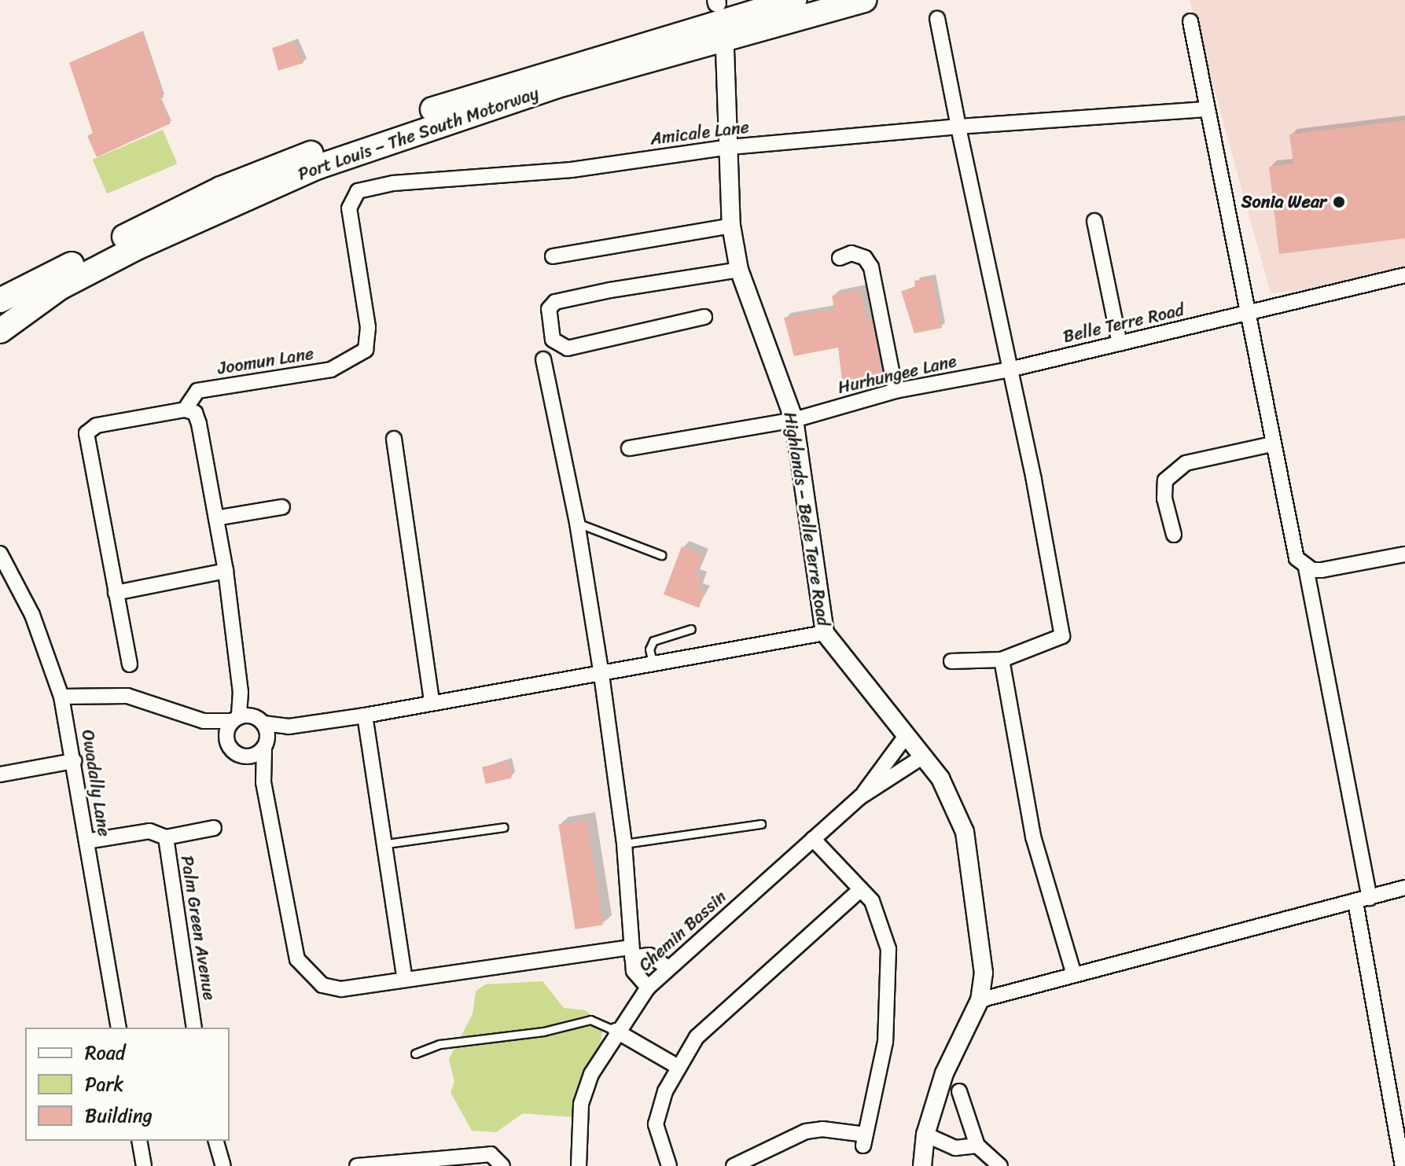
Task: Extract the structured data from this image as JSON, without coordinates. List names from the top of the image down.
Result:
{
  "streets": {
    "highway": ["Port Louis – The South Motorway"],
    "street": [
      "Amicale Lane",
      "Belle Terre Road",
      "Joomun Lane",
      "Hurhungee Lane",
      "Highlands – Belle Terre Road",
      "Owadally Lane",
      "Palm Green Avenue",
      "Chemin Bassin"
    ]
  },
  "crossings": [
    ["Amicale Lane", "Joomun Lane"],
    ["Amicale Lane", "Highlands – Belle Terre Road"],
    ["Belle Terre Road", "Hurhungee Lane"],
    ["Hurhungee Lane", "Highlands – Belle Terre Road"],
    ["Owadally Lane", "Palm Green Avenue"]
  ],
  "places": ["Sonia Wear"],
  "legend": ["Road", "Park", "Building"]
}
